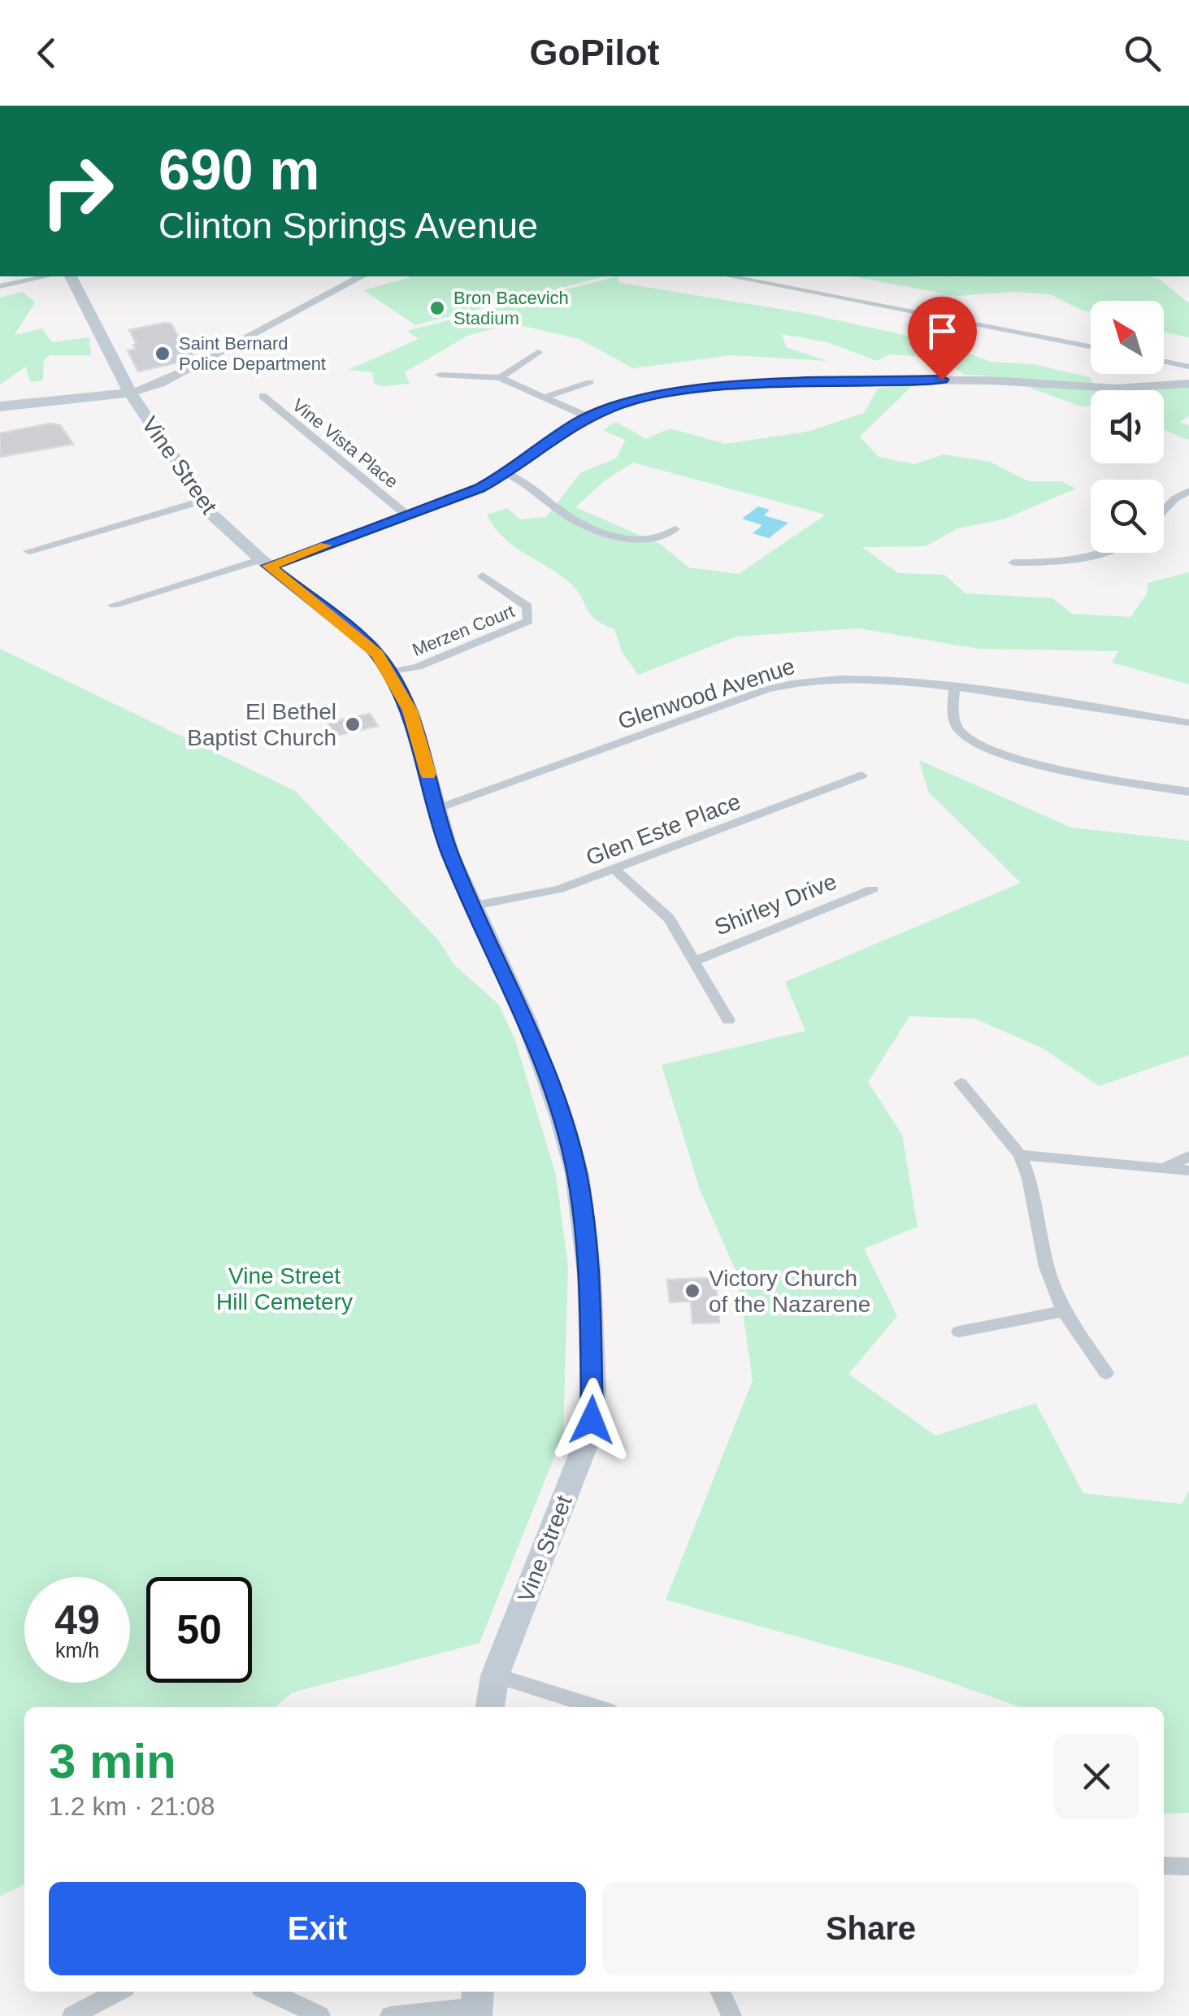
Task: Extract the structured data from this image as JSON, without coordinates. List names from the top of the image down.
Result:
{
  "streets": {
    "main road": ["Vine Street"],
    "street": [
      "Vine Vista Place",
      "Merzen Court",
      "Glenwood Avenue",
      "Glen Este Place",
      "Shirley Drive"
    ]
  },
  "crossings": [
    ["Vine Street", "Merzen Court"],
    ["Vine Street", "Glenwood Avenue"],
    ["Vine Street", "Glen Este Place"]
  ],
  "parks": ["Vine Street Hill Cemetery"],
  "places": [
    "Bron Bacevich Stadium",
    "Saint Bernard Police Department",
    "El Bethel Baptist Church",
    "Victory Church of the Nazarene"
  ],
  "north": "top left",
  "page": {
    "header": "GoPilot",
    "turn": ["690 m", "Clinton Springs Avenue"],
    "speed": "49 km/h",
    "limit": "50",
    "heading": ["3 min", "1.2 km · 21:08"],
    "buttons": ["Exit", "Share"]
  }
}
